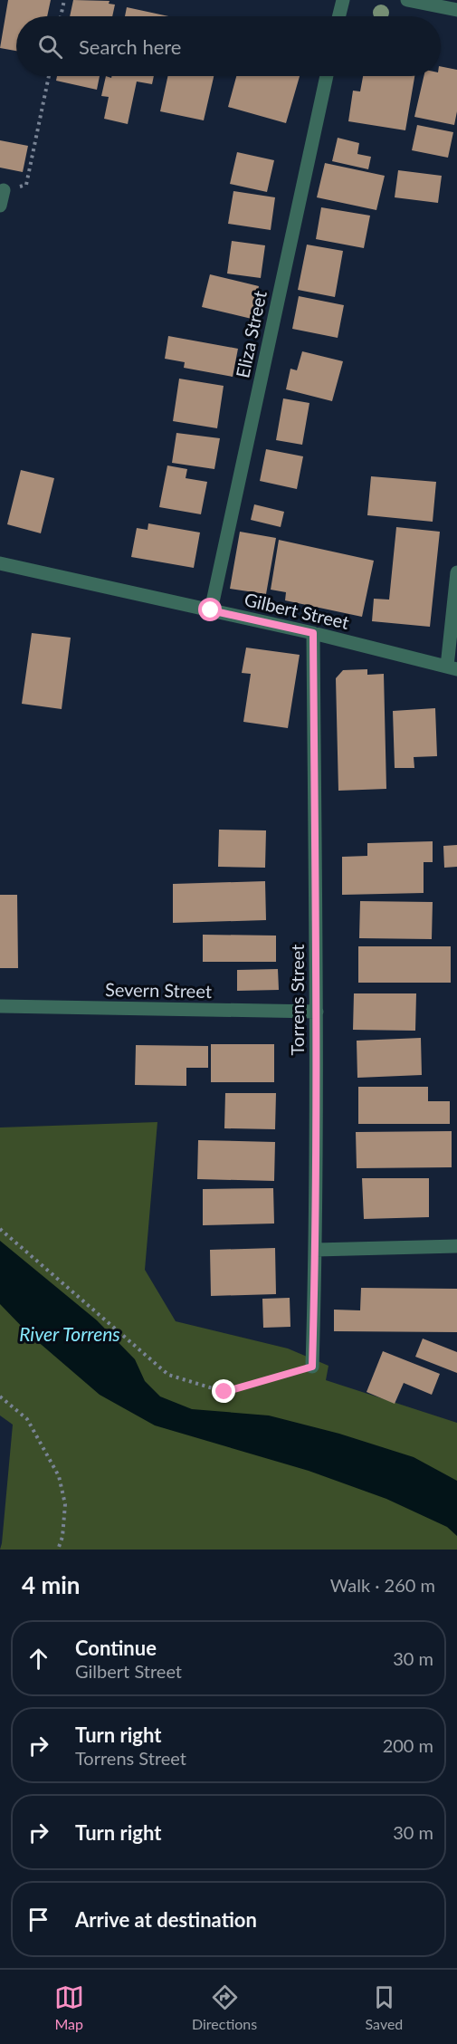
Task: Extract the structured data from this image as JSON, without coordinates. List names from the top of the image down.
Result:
{
  "streets": {
    "street": [
      "Eliza Street",
      "Gilbert Street",
      "Severn Street",
      "Torrens Street"
    ]
  },
  "crossings": [
    ["Eliza Street", "Gilbert Street"],
    ["Gilbert Street", "Torrens Street"],
    ["Severn Street", "Torrens Street"]
  ],
  "water": ["River Torrens"],
  "page": {
    "search": "Search here",
    "heading": ["4 min", "Walk · 260 m"],
    "list": [
      ["Continue", "Gilbert Street", "30 m"],
      ["Turn right", "Torrens Street", "200 m"],
      ["Turn right", "30 m"],
      "Arrive at destination"
    ],
    "nav": ["Map", "Directions", "Saved"]
  }
}
